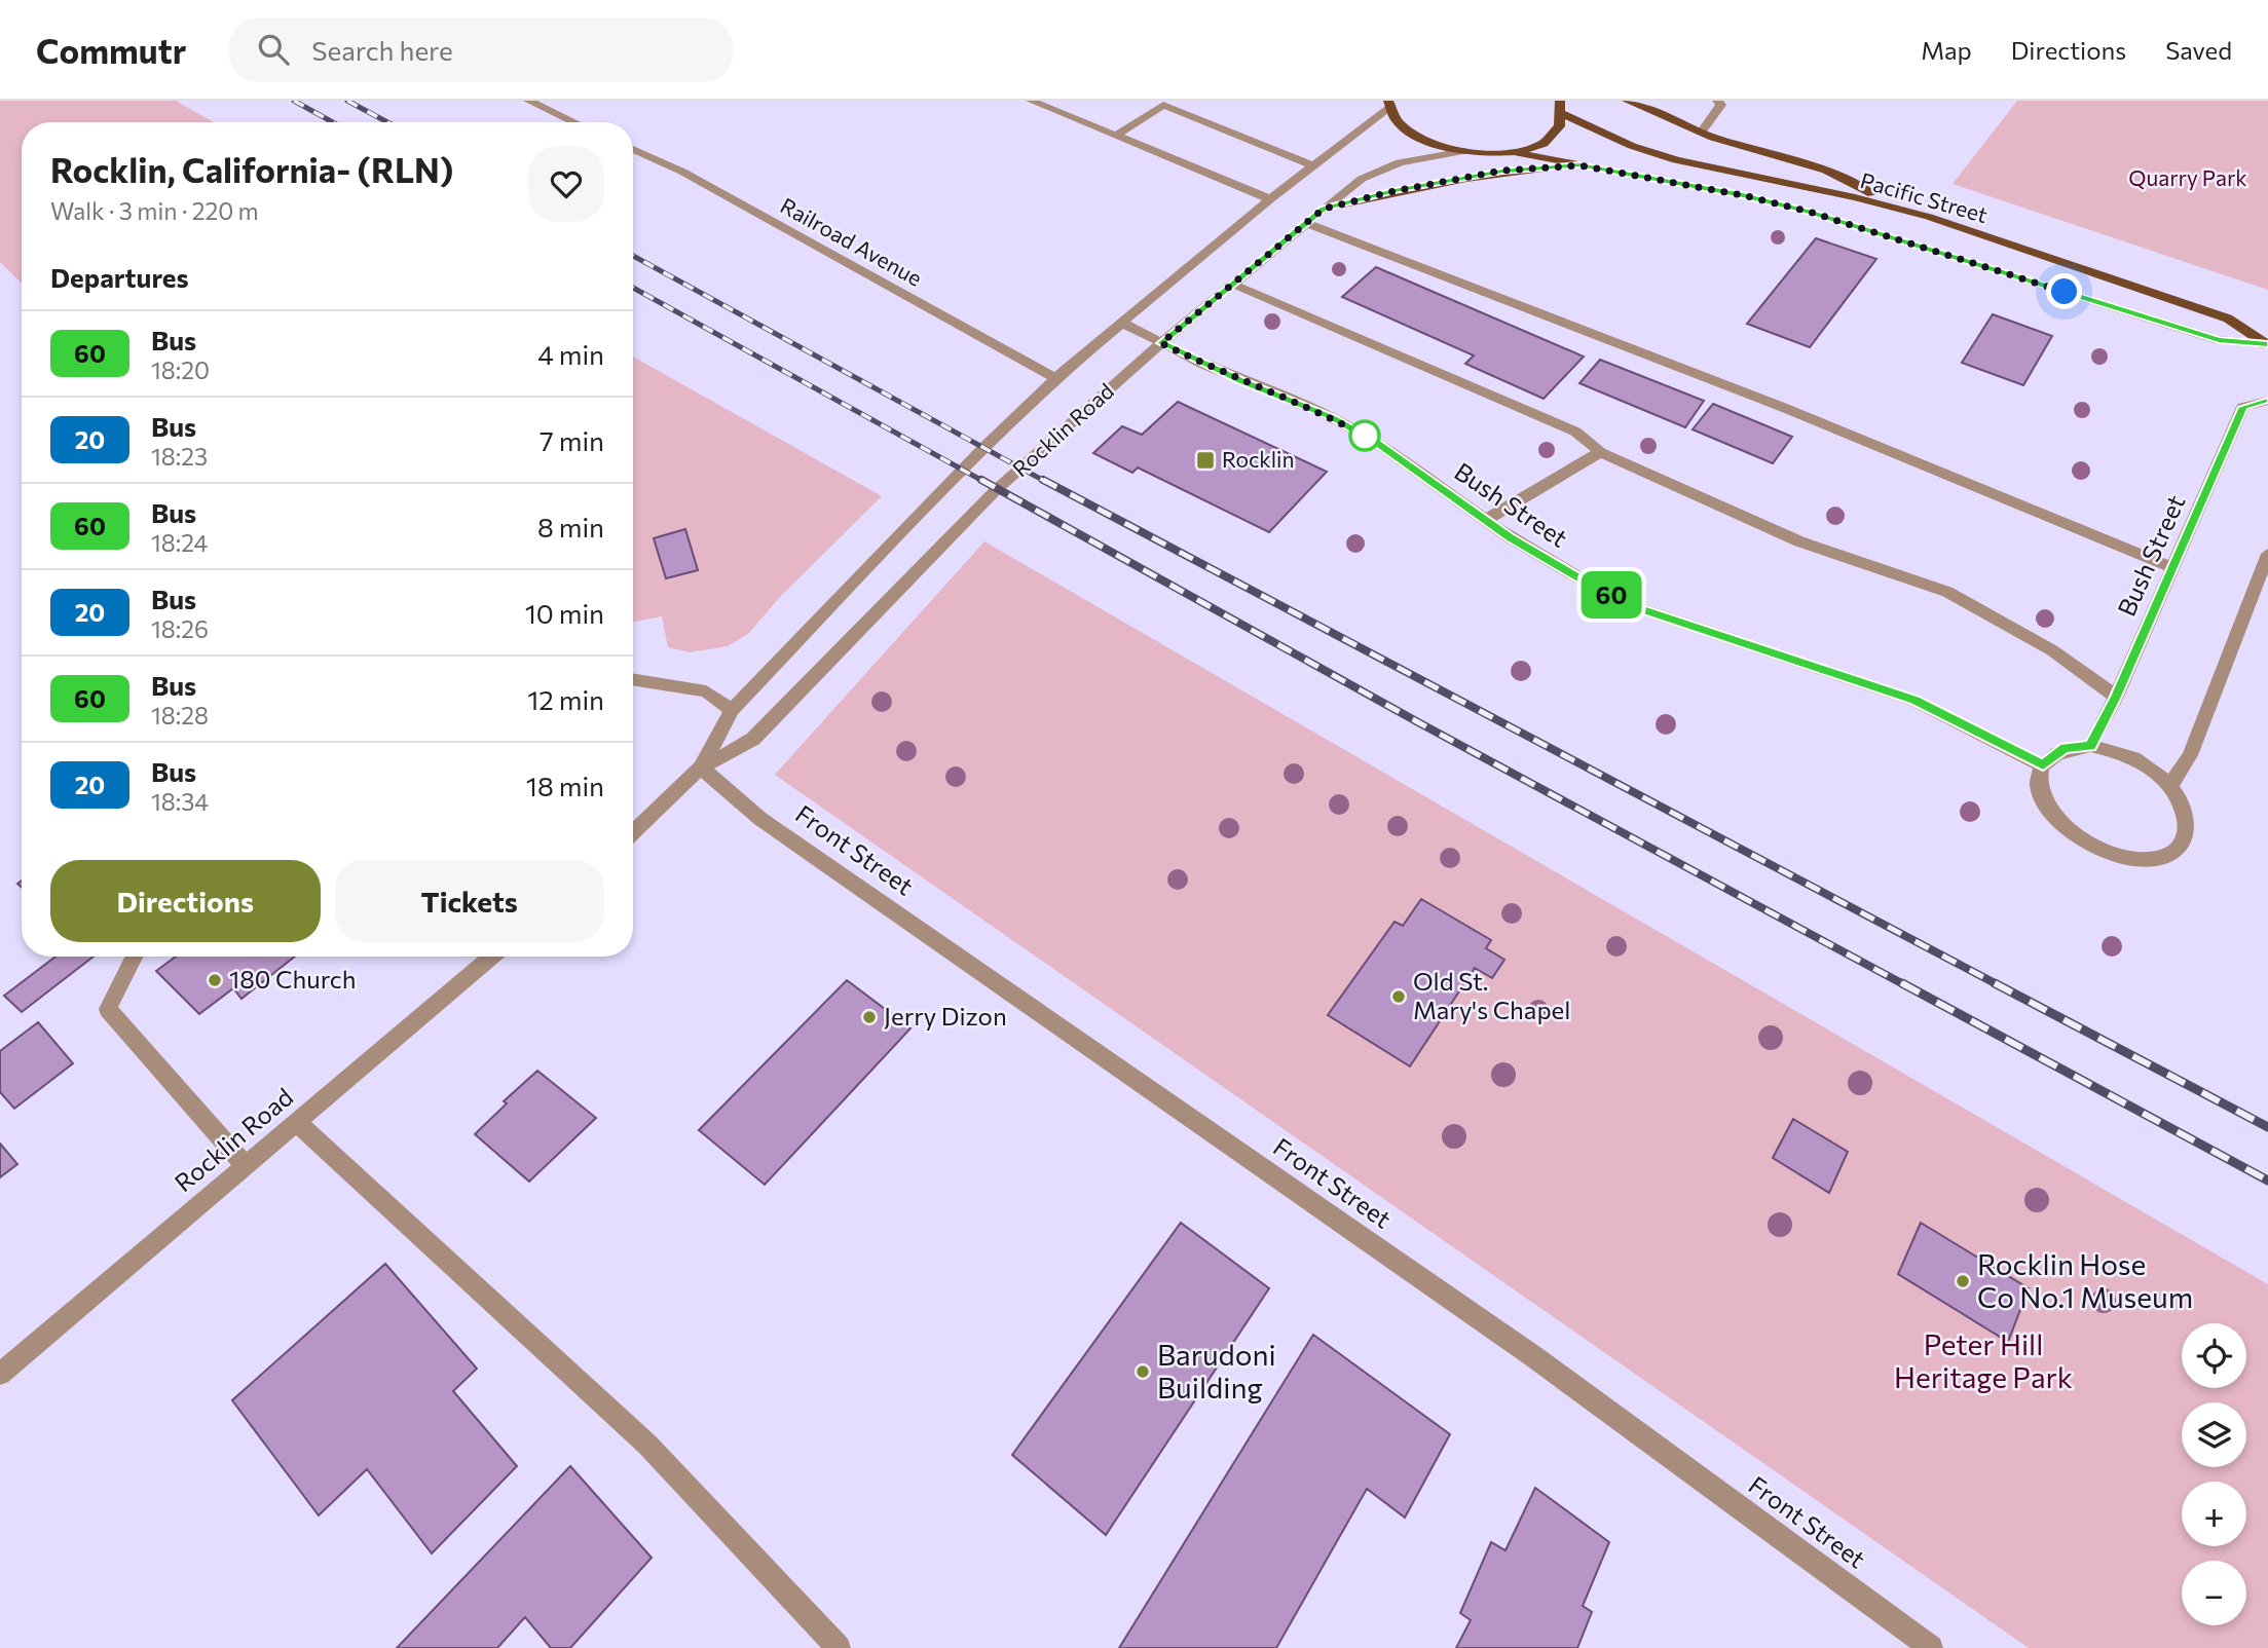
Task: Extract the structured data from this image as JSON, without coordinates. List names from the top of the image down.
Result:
{
  "streets": {
    "main road": ["Pacific Street"],
    "street": [
      "Railroad Avenue",
      "Rocklin Road",
      "Bush Street",
      "Front Street"
    ]
  },
  "crossings": [
    ["Railroad Avenue", "Rocklin Road"],
    ["Rocklin Road", "Bush Street"],
    ["Rocklin Road", "Front Street"]
  ],
  "parks": ["Quarry Park", "Peter Hill Heritage Park"],
  "places": {
    "transit": ["Rocklin"],
    "other": [
      "180 Church",
      "Old St. Mary's Chapel",
      "Jerry Dizon",
      "Rocklin Hose Co No.1 Museum",
      "Barudoni Building"
    ]
  },
  "lines": ["bus line 60"],
  "page": {
    "header": "Commutr",
    "search": "Search here",
    "nav": ["Map", "Directions", "Saved"],
    "on_map": "60",
    "heading": [
      ["Rocklin, California- (RLN)", "Walk · 3 min · 220 m"],
      "Departures"
    ],
    "list": [
      {
        "mark": "60",
        "name": "Bus",
        "note": "18:20",
        "value": "4 min"
      },
      {
        "mark": "20",
        "name": "Bus",
        "note": "18:23",
        "value": "7 min"
      },
      {
        "mark": "60",
        "name": "Bus",
        "note": "18:24",
        "value": "8 min"
      },
      {
        "mark": "20",
        "name": "Bus",
        "note": "18:26",
        "value": "10 min"
      },
      {
        "mark": "60",
        "name": "Bus",
        "note": "18:28",
        "value": "12 min"
      },
      {
        "mark": "20",
        "name": "Bus",
        "note": "18:34",
        "value": "18 min"
      }
    ],
    "buttons": ["Directions", "Tickets"],
    "map_buttons": ["+", "−"]
  }
}
